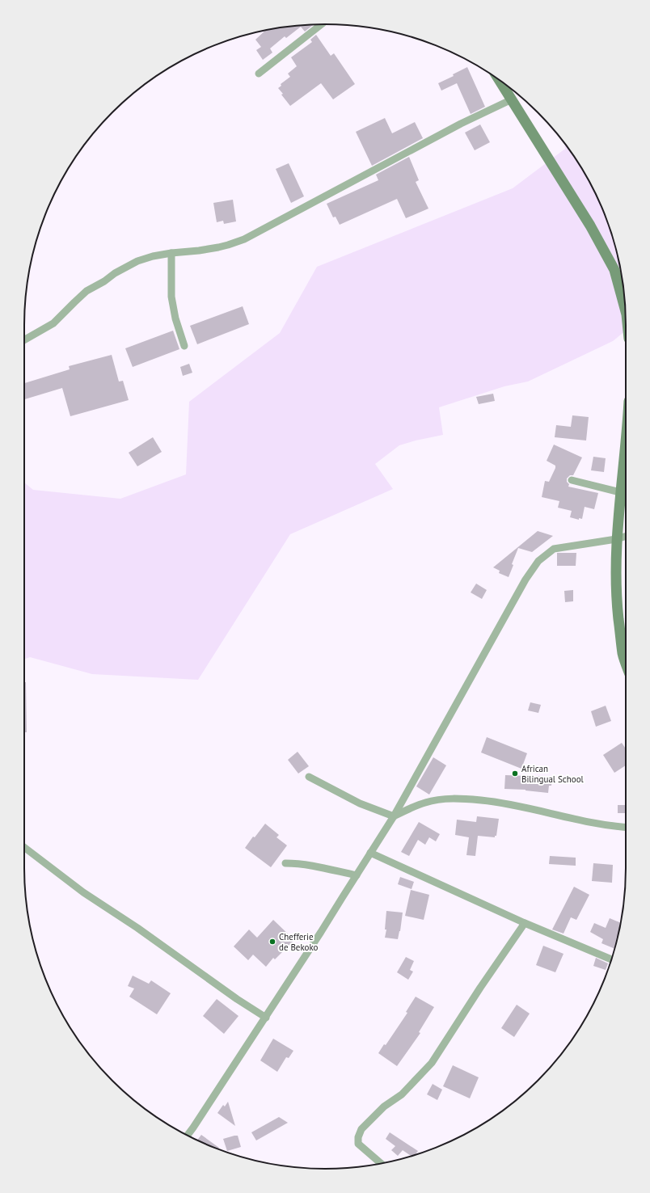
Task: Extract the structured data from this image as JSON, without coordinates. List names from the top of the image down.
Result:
{
  "places": ["African Bilingual School", "Chefferie de Bekoko"]
}
